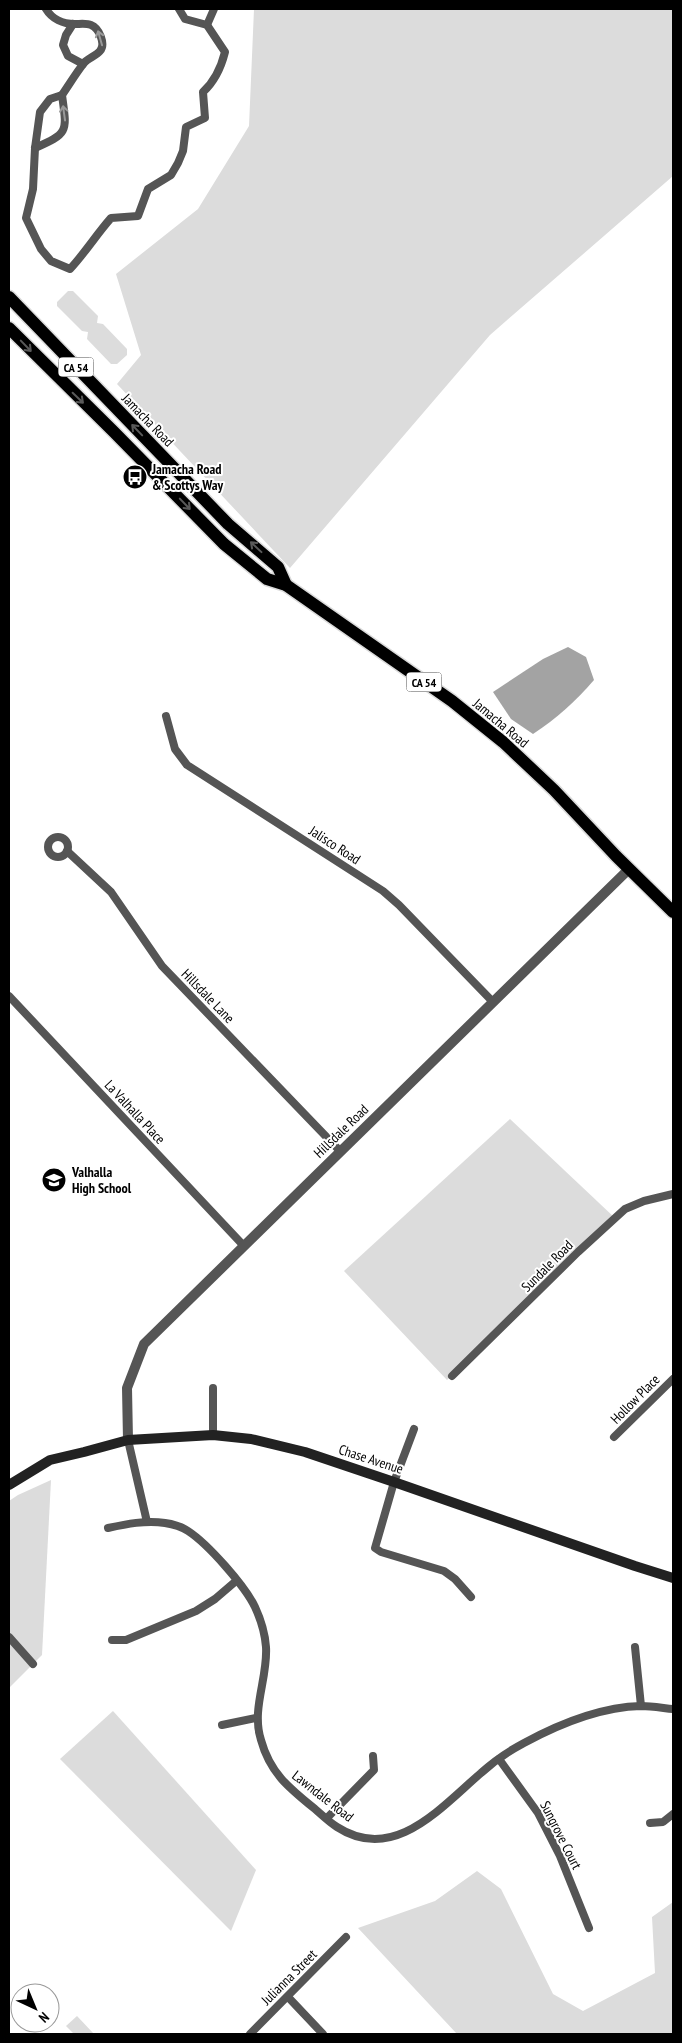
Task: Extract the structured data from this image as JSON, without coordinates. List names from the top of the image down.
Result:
{
  "streets": {
    "main road": ["CA 54", "Jamacha Road", "Chase Avenue"],
    "street": [
      "Jalisco Road",
      "Hillsdale Lane",
      "La Valhalla Place",
      "Hillsdale Road",
      "Sundale Road",
      "Hollow Place",
      "Lawndale Road",
      "Sungrove Court",
      "Julianna Street"
    ]
  },
  "crossings": [
    ["Jamacha Road", "Hillsdale Road"],
    ["Jalisco Road", "Hillsdale Road"],
    ["Hillsdale Lane", "Hillsdale Road"],
    ["La Valhalla Place", "Hillsdale Road"],
    ["Hillsdale Road", "Chase Avenue"],
    ["Lawndale Road", "Sungrove Court"]
  ],
  "places": {
    "bus stop": ["Jamacha Road & Scottys Way"],
    "school or university": ["Valhalla High School"]
  },
  "north": "bottom right"
}
